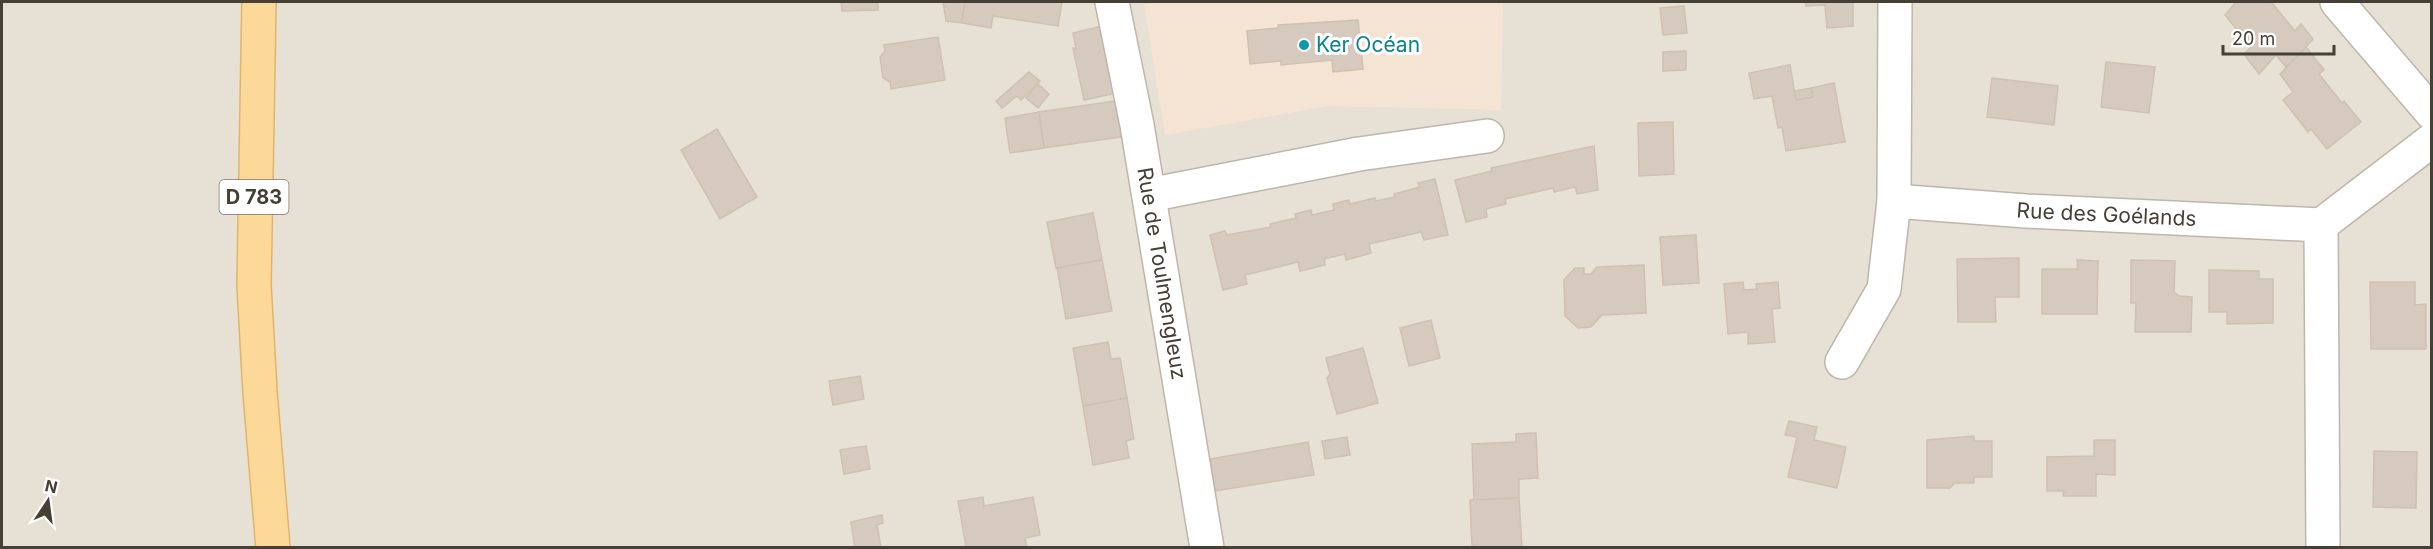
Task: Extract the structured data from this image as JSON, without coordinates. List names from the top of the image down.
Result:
{
  "streets": {
    "main road": ["D 783"],
    "street": ["Rue des Goélands", "Rue de Toulmengleuz"]
  },
  "places": ["Ker Océan"],
  "scale_bar": "20 m",
  "north": "top"
}
